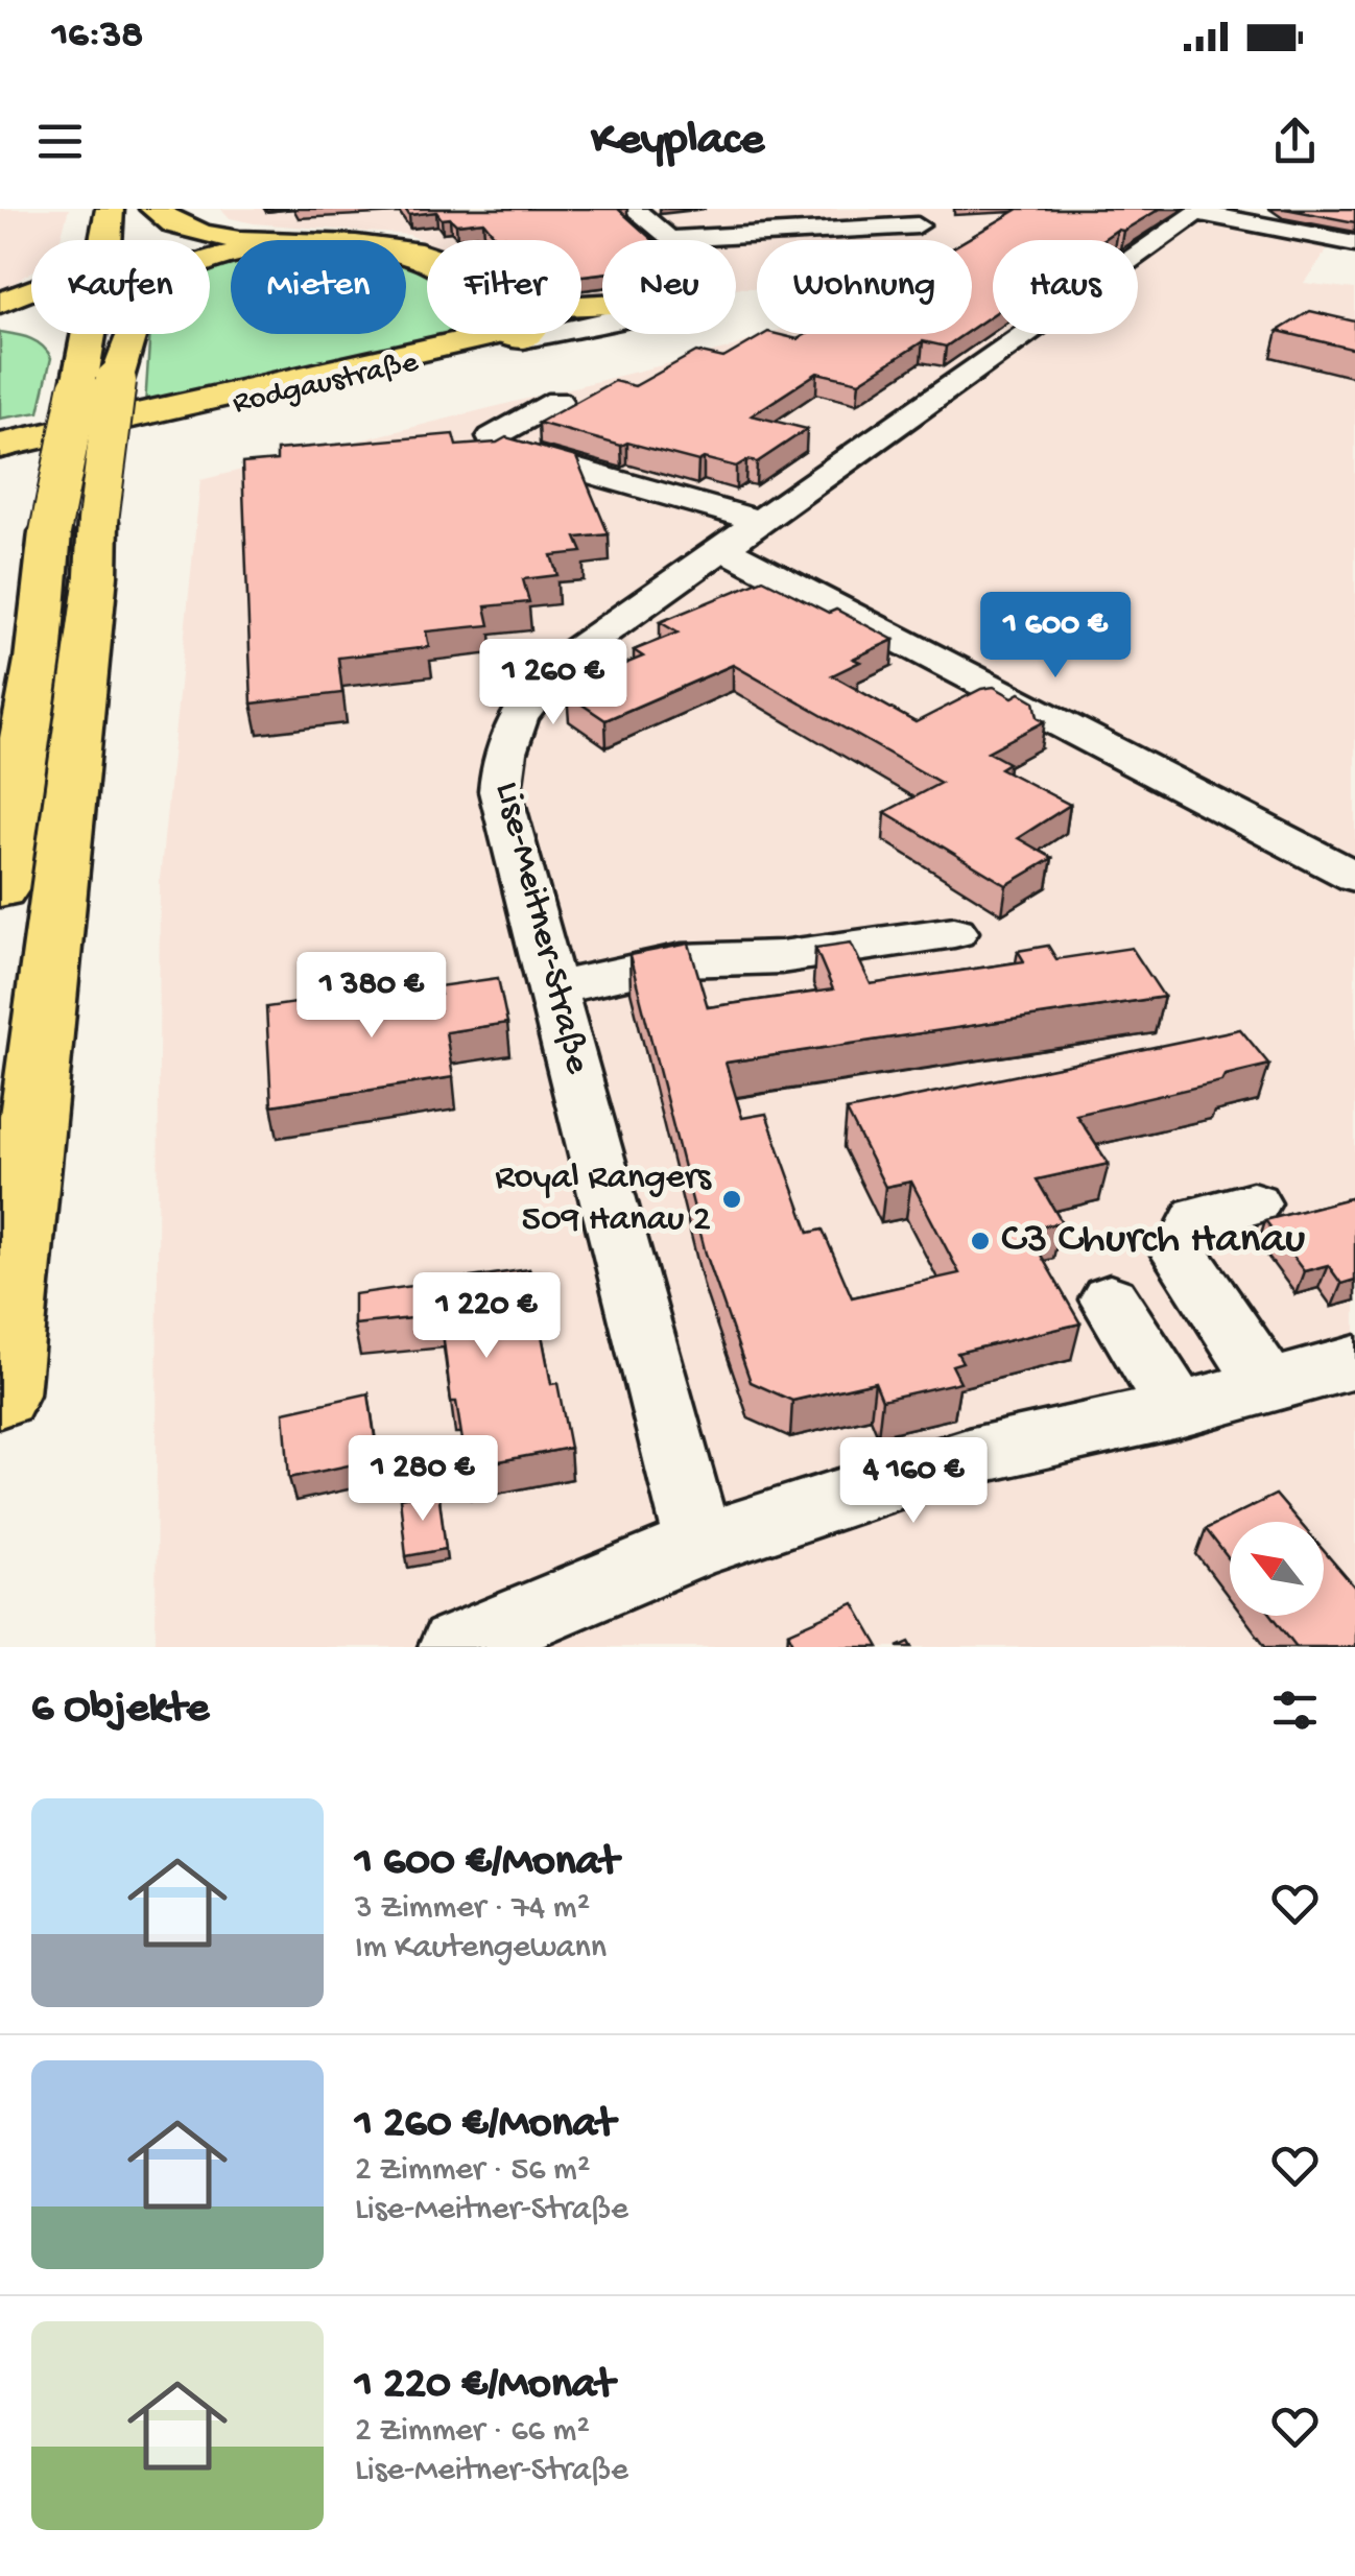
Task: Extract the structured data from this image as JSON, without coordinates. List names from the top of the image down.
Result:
{
  "streets": {
    "main road": ["Rodgaustraße"],
    "street": ["Lise-Meitner-Straße"]
  },
  "places": ["Royal Rangers 509 Hanau 2", "C3 Church Hanau"],
  "north": "top left",
  "page": {
    "status": "16:38",
    "header": "Keyplace",
    "chip": [
      "Kaufen",
      "Mieten",
      "Filter",
      "Neu",
      "Wohnung",
      "Haus"
    ],
    "price": [
      "1 600 €",
      "1 260 €",
      "1 380 €",
      "1 220 €",
      "1 280 €",
      "4 160 €"
    ],
    "heading": "6 Objekte",
    "list": [
      {
        "name": "1 600 €/Monat",
        "note": "3 Zimmer · 74 m² · Im Kautengewann"
      },
      {
        "name": "1 260 €/Monat",
        "note": "2 Zimmer · 56 m² · Lise-Meitner-Straße"
      },
      {
        "name": "1 220 €/Monat",
        "note": "2 Zimmer · 66 m² · Lise-Meitner-Straße"
      }
    ]
  }
}
